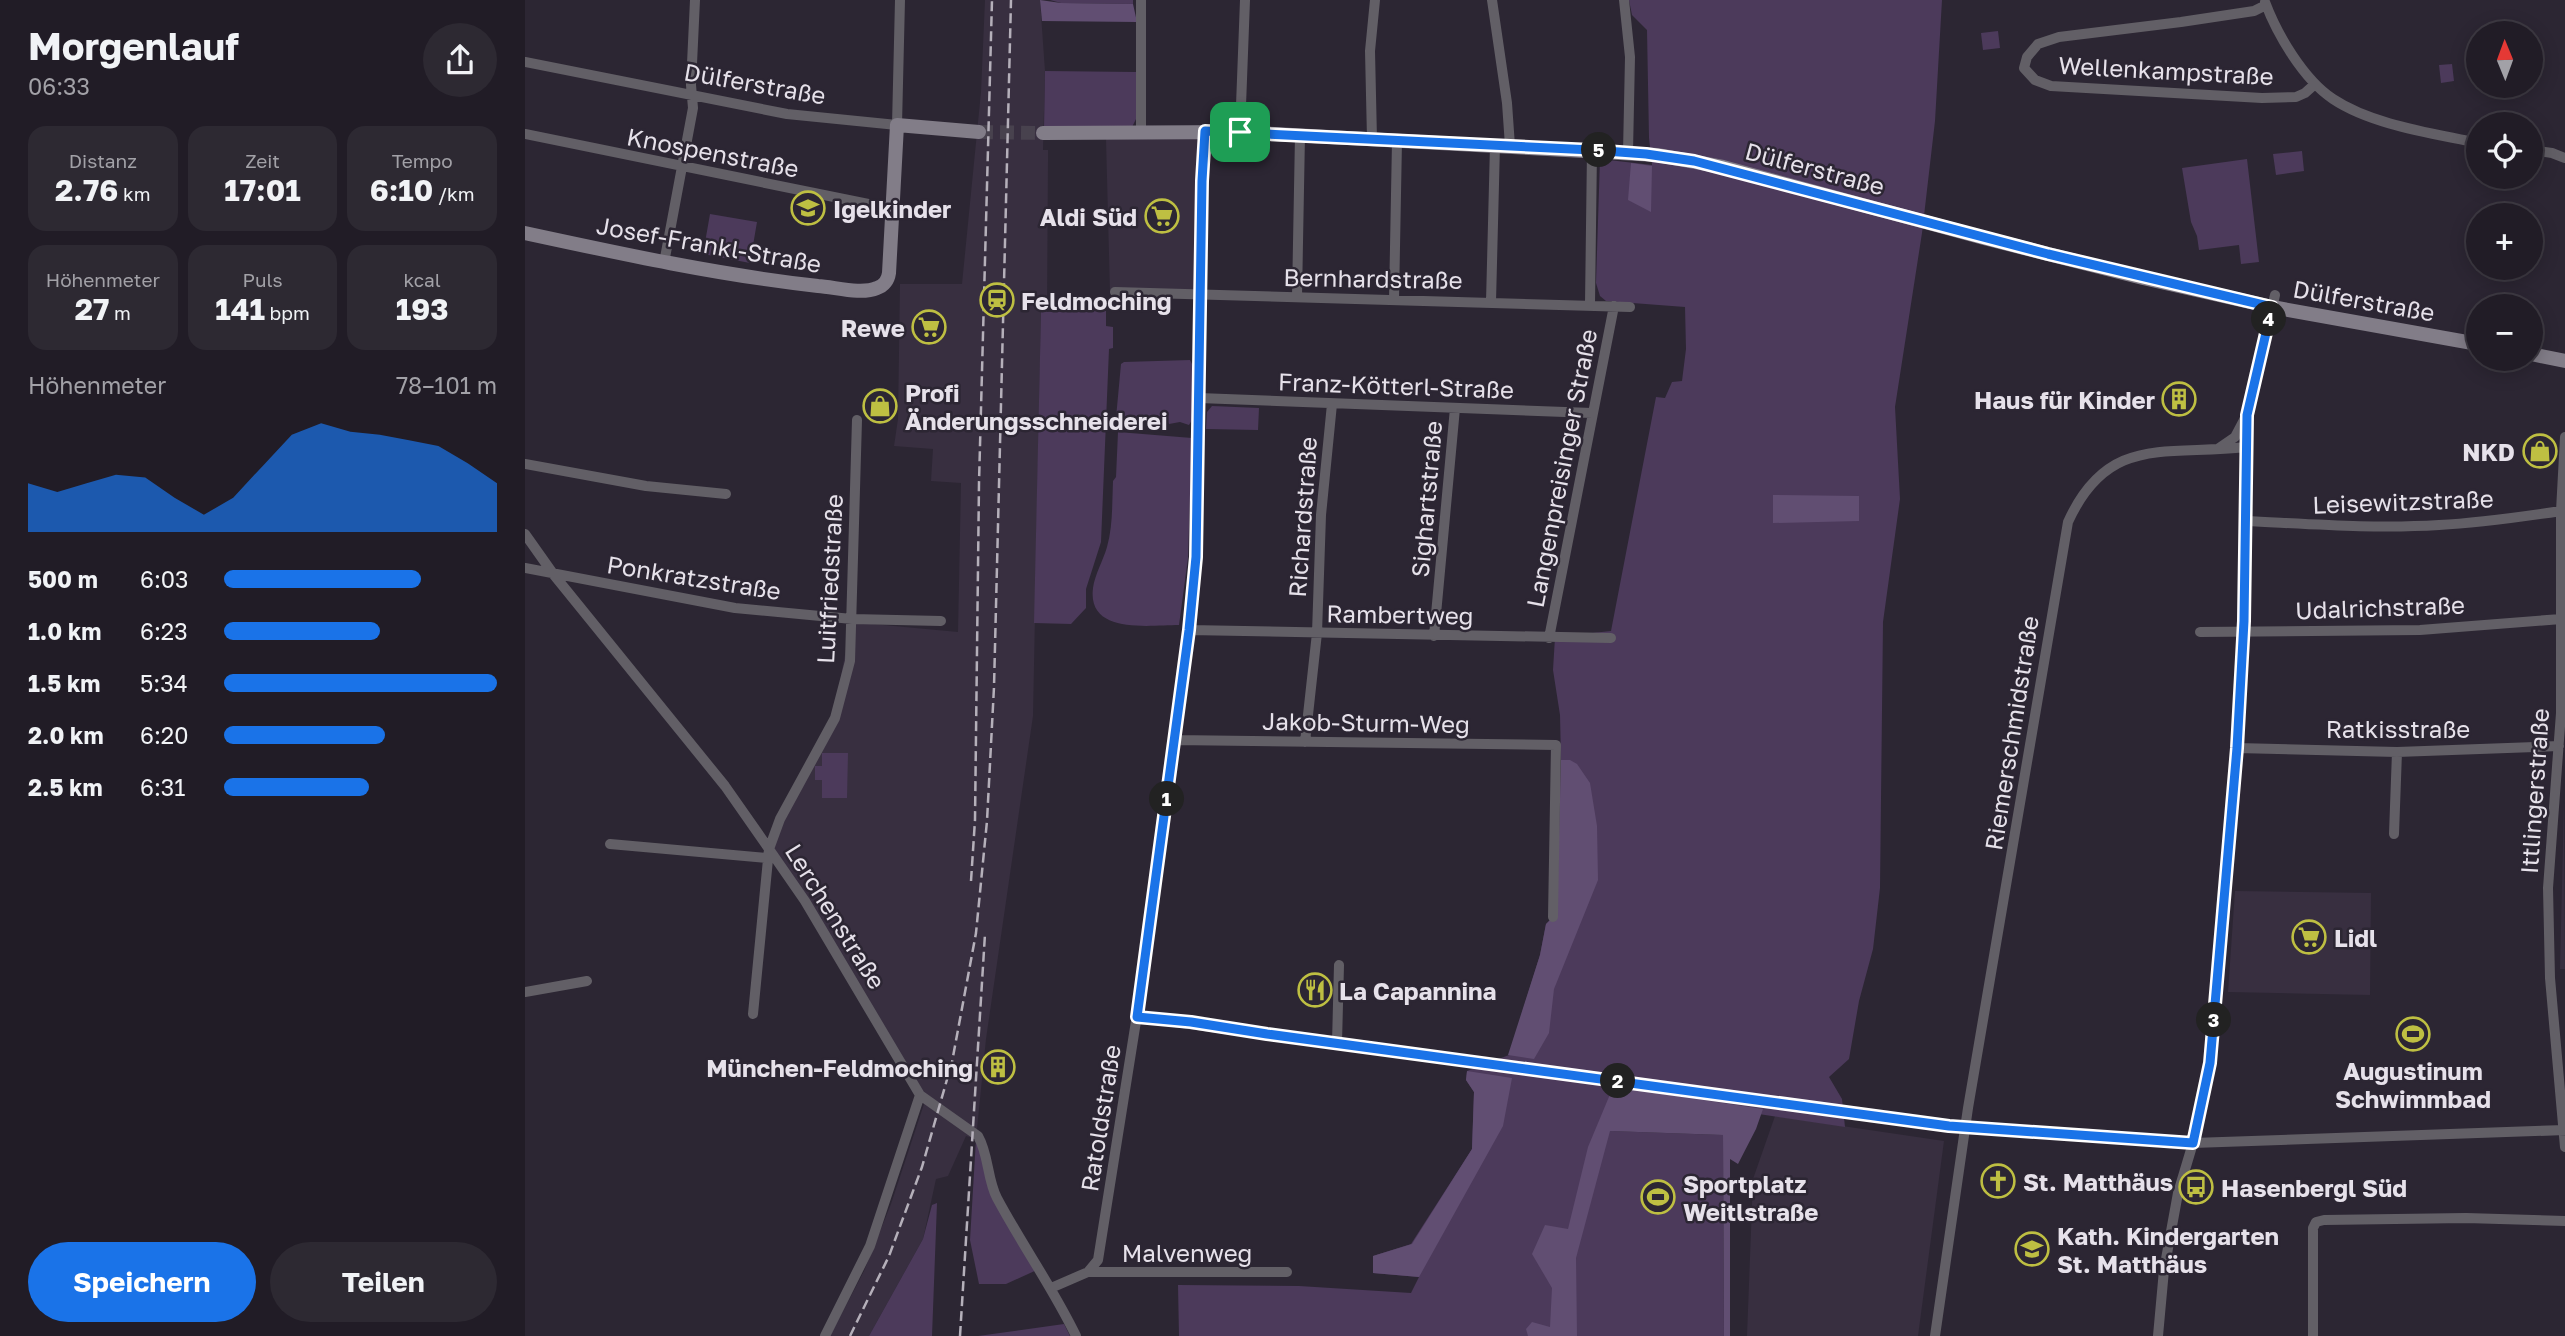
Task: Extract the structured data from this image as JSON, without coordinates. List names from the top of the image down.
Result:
{
  "streets": {
    "main road": ["Dülferstraße", "Josef-Frankl-Straße"],
    "street": [
      "Wellenkampstraße",
      "Knospenstraße",
      "Bernhardstraße",
      "Franz-Kötterl-Straße",
      "Langenpreisinger Straße",
      "Sighartstraße",
      "Leisewitzstraße",
      "Richardstraße",
      "Ponkratzstraße",
      "Luitfriedstraße",
      "Udalrichstraße",
      "Rambertweg",
      "Jakob-Sturm-Weg",
      "Ratkisstraße",
      "Riemerschmidstraße",
      "Ittlingerstraße",
      "Lerchenstraße",
      "Ratoldstraße",
      "Malvenweg"
    ]
  },
  "crossings": [
    ["Dülferstraße", "Langenpreisinger Straße"],
    ["Dülferstraße", "Ratoldstraße"],
    ["Knospenstraße", "Josef-Frankl-Straße"],
    ["Bernhardstraße", "Langenpreisinger Straße"],
    ["Bernhardstraße", "Ratoldstraße"],
    ["Franz-Kötterl-Straße", "Langenpreisinger Straße"],
    ["Franz-Kötterl-Straße", "Sighartstraße"],
    ["Franz-Kötterl-Straße", "Richardstraße"],
    ["Franz-Kötterl-Straße", "Ratoldstraße"],
    ["Langenpreisinger Straße", "Rambertweg"],
    ["Sighartstraße", "Rambertweg"],
    ["Leisewitzstraße", "Ittlingerstraße"],
    ["Richardstraße", "Rambertweg"],
    ["Richardstraße", "Jakob-Sturm-Weg"],
    ["Ponkratzstraße", "Luitfriedstraße"],
    ["Ponkratzstraße", "Lerchenstraße"],
    ["Luitfriedstraße", "Lerchenstraße"],
    ["Udalrichstraße", "Ittlingerstraße"],
    ["Rambertweg", "Ratoldstraße"],
    ["Jakob-Sturm-Weg", "Ratoldstraße"],
    ["Ratkisstraße", "Ittlingerstraße"],
    ["Ratoldstraße", "Malvenweg"]
  ],
  "places": {
    "school or university": ["Igelkinder", "Kath. Kindergarten St. Matthäus"],
    "supermarket": ["Aldi Süd", "Rewe", "Lidl"],
    "station": ["Feldmoching"],
    "building": ["Haus für Kinder", "München-Feldmoching"],
    "shop": ["Profi Änderungsschneiderei", "NKD"],
    "restaurant": ["La Capannina"],
    "sports": ["Augustinum Schwimmbad", "Sportplatz Weitlstraße"],
    "church": ["St. Matthäus"],
    "bus stop": ["Hasenbergl Süd"]
  },
  "north": "top",
  "page": {
    "heading": ["Morgenlauf", "06:33"],
    "map_buttons": ["+", "−"],
    "stats": [
      ["Distanz", "2.76 km"],
      ["Zeit", "17:01"],
      ["Tempo", "6:10 /km"],
      ["Höhenmeter", "27 m"],
      ["Puls", "141 bpm"],
      ["kcal", "193"]
    ],
    "pins": [
      "5",
      "4",
      "1",
      "3",
      "2"
    ],
    "chart": ["Höhenmeter", "78–101 m"],
    "list": [
      {
        "name": "500 m",
        "note": "6:03"
      },
      {
        "name": "1.0 km",
        "note": "6:23"
      },
      {
        "name": "1.5 km",
        "note": "5:34"
      },
      {
        "name": "2.0 km",
        "note": "6:20"
      },
      {
        "name": "2.5 km",
        "note": "6:31"
      }
    ],
    "buttons": ["Speichern", "Teilen"]
  }
}
